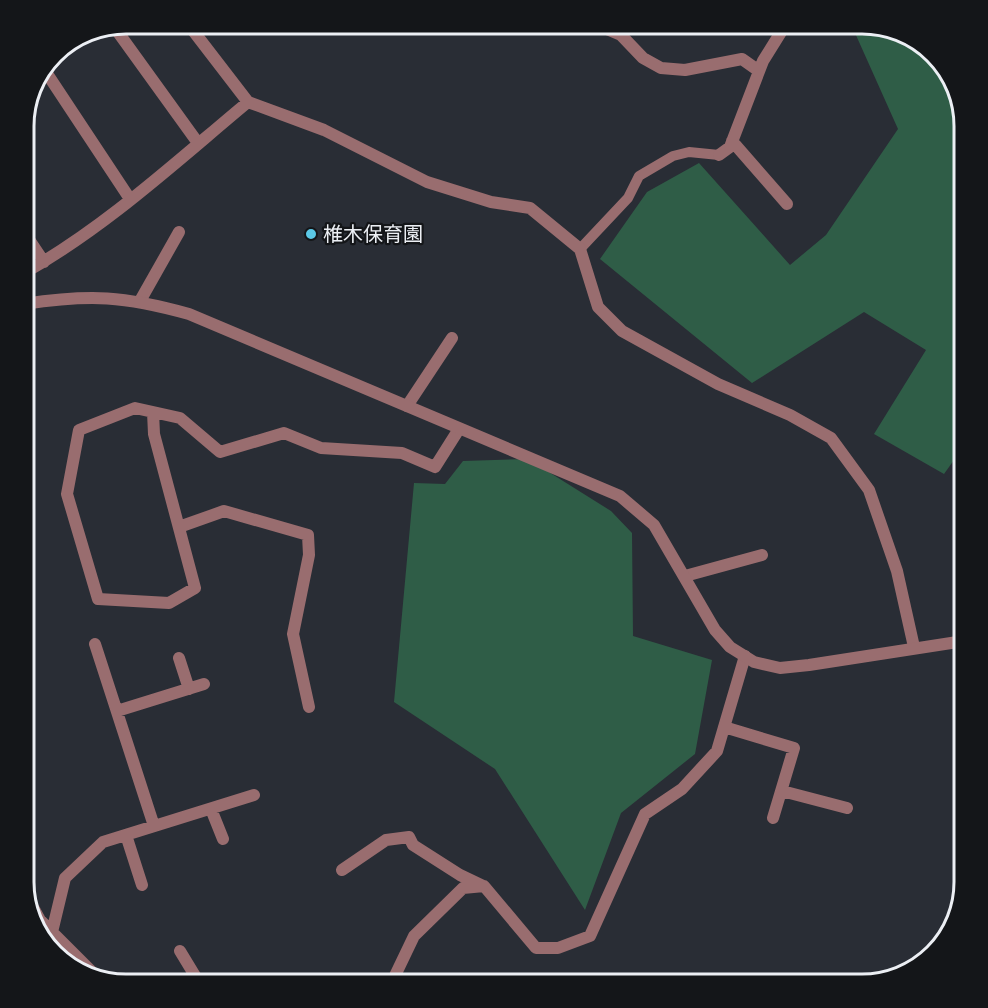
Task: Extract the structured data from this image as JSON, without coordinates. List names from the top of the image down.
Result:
{
  "places": ["椎木保育園"]
}
